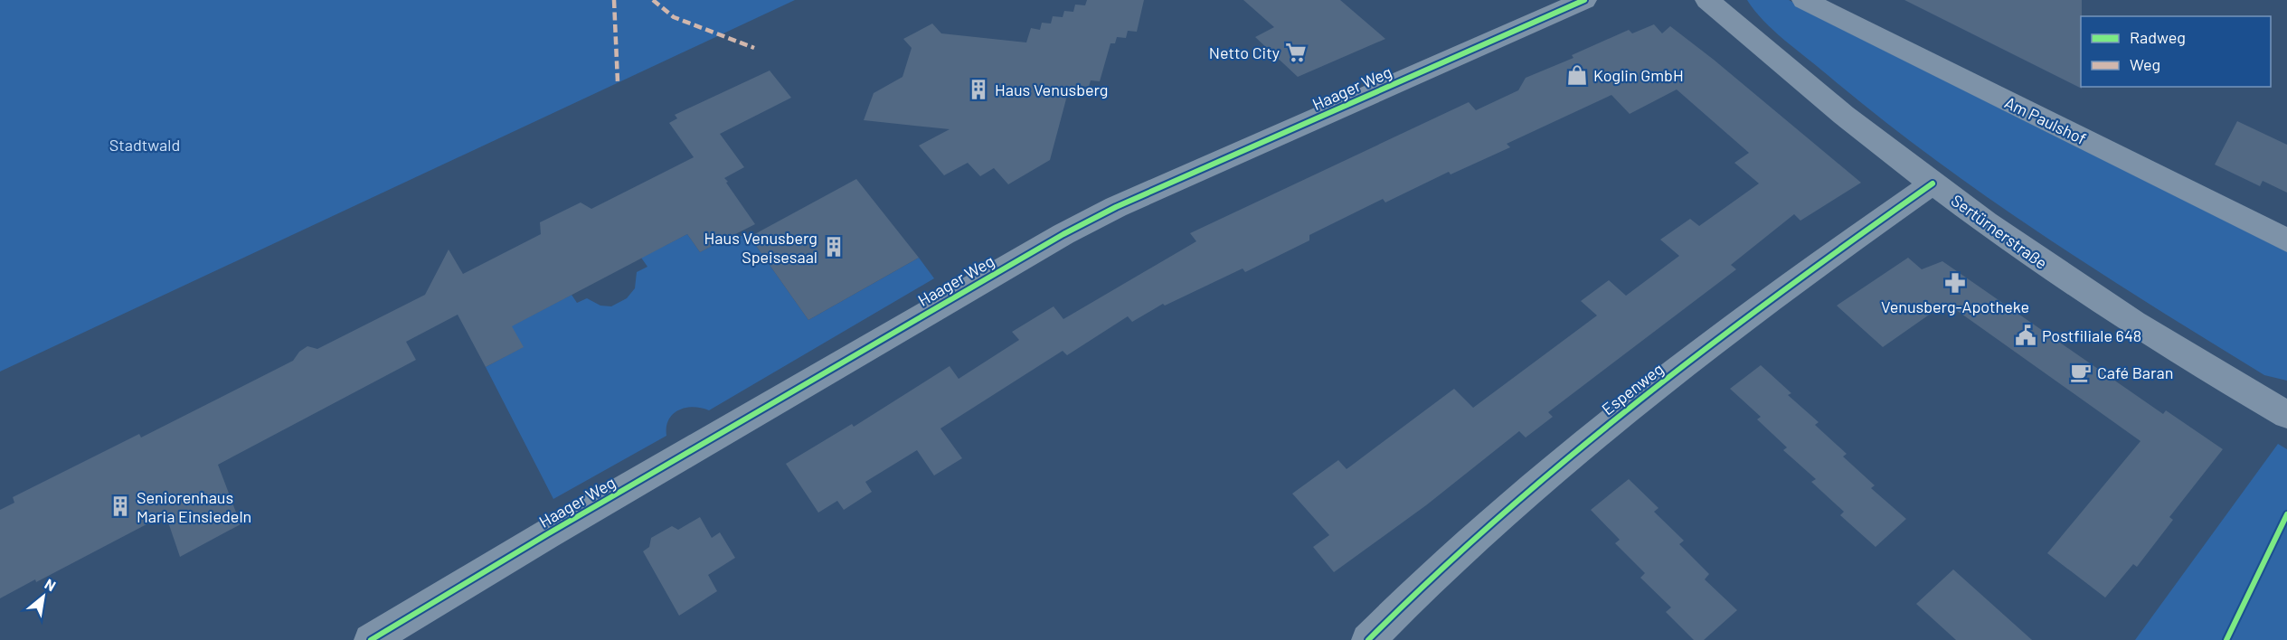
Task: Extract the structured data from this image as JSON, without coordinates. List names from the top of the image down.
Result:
{
  "streets": {
    "street": [
      "Haager Weg",
      "Am Paulshof",
      "Sertürnerstraße",
      "Espenweg"
    ]
  },
  "crossings": [
    ["Sertürnerstraße", "Espenweg"]
  ],
  "parks": ["Stadtwald"],
  "places": {
    "supermarket": ["Netto City"],
    "shop": ["Koglin GmbH"],
    "building": ["Haus Venusberg", "Haus Venusberg Speisesaal", "Seniorenhaus Maria Einsiedeln"],
    "pharmacy": ["Venusberg-Apotheke"],
    "public building": ["Postfiliale 648"],
    "cafe": ["Café Baran"]
  },
  "legend": ["Radweg", "Weg"],
  "north": "top right"
}
